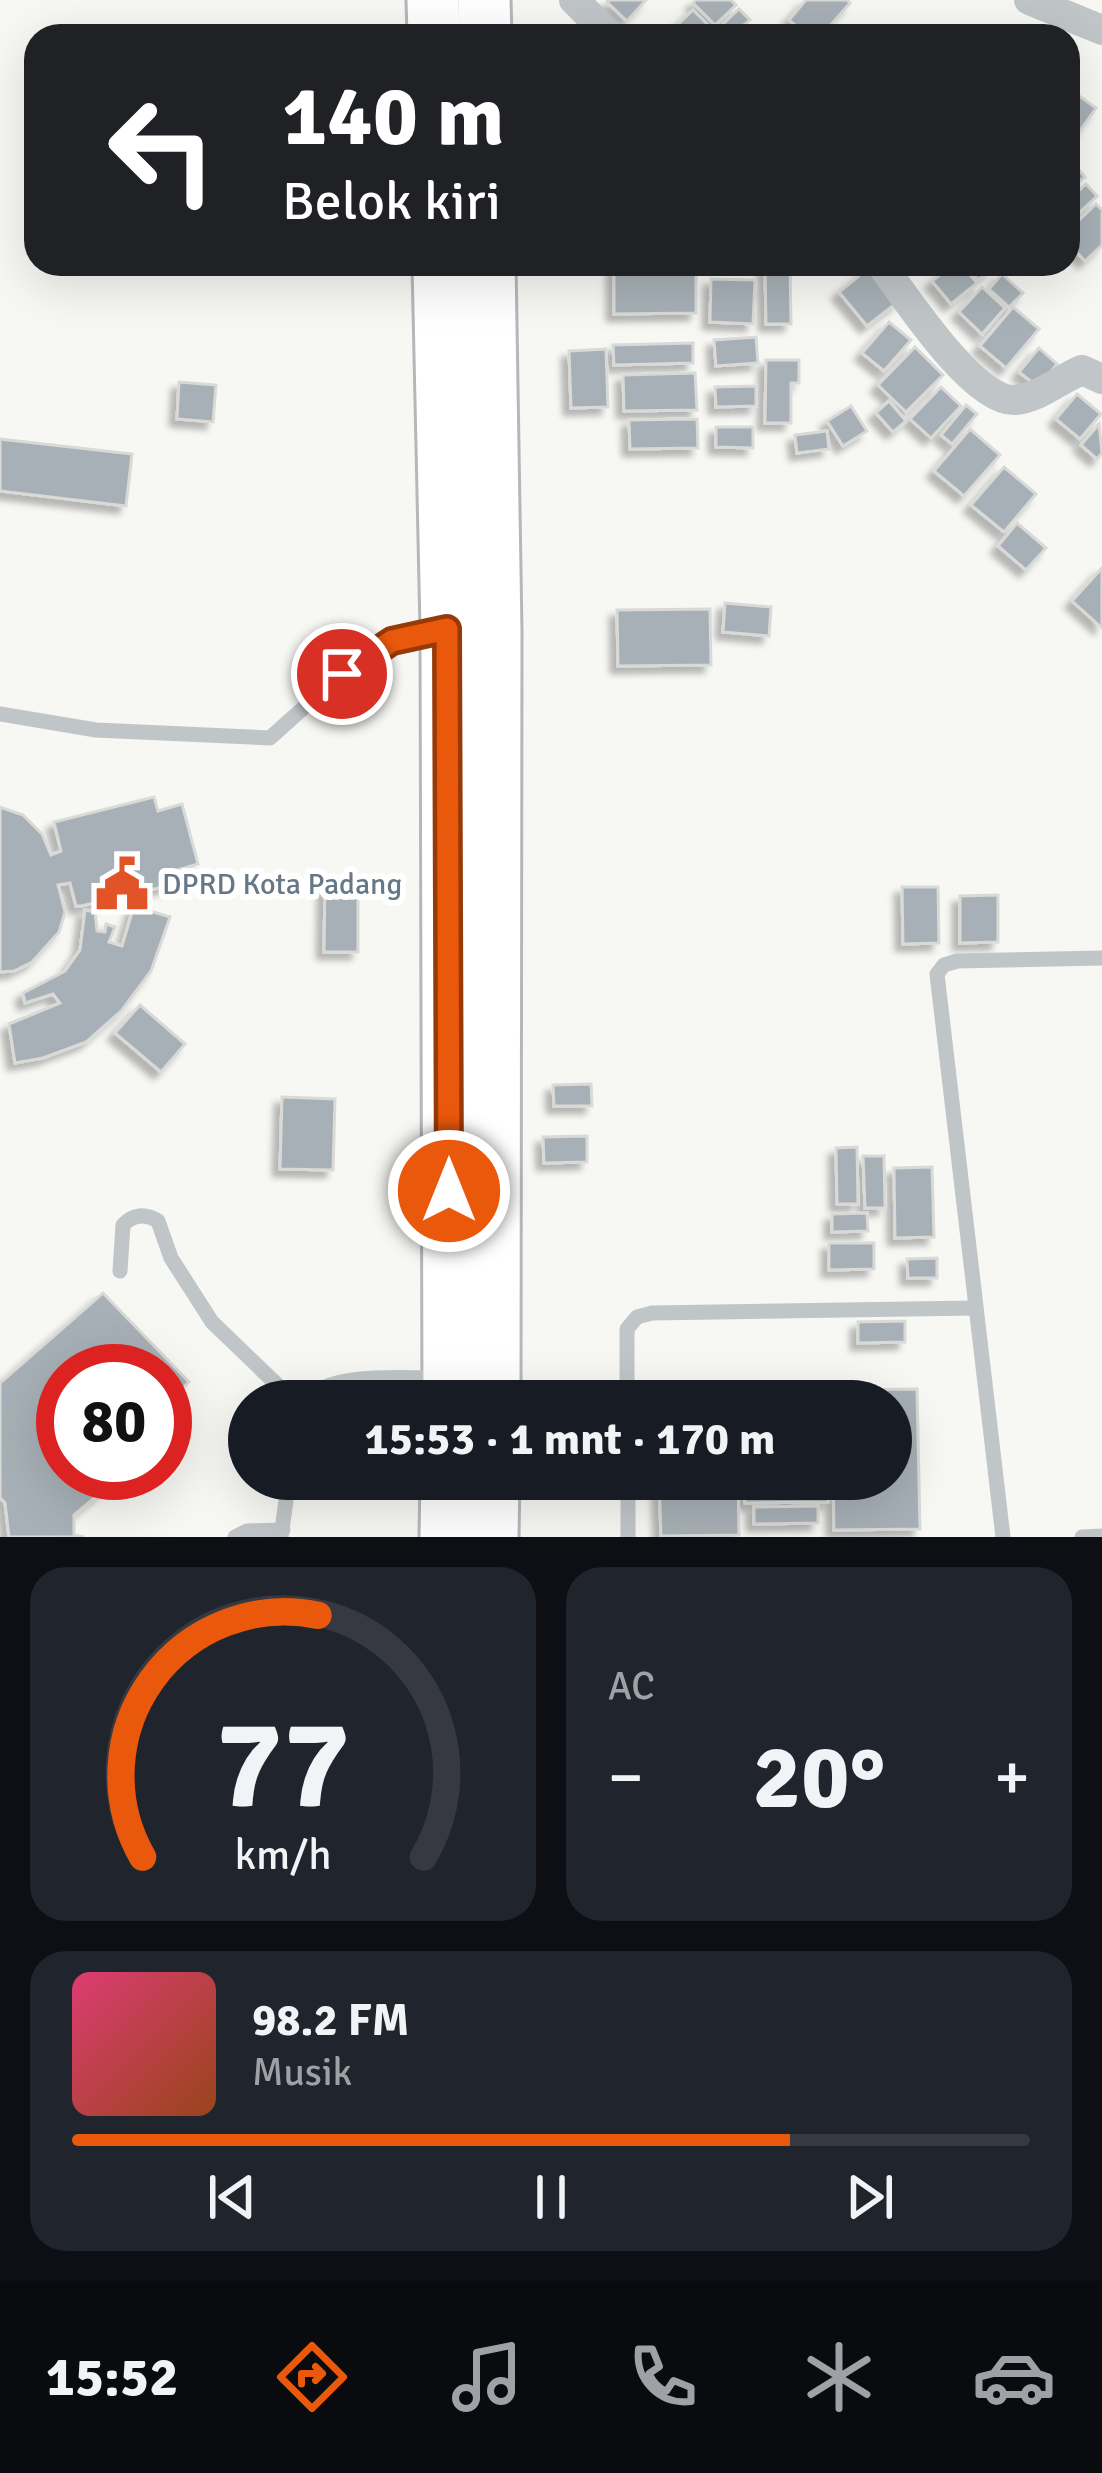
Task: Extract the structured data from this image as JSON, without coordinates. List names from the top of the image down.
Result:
{
  "places": {
    "public building": ["DPRD Kota Padang"]
  },
  "page": {
    "turn": ["140 m", "Belok kiri"],
    "limit": "80",
    "trip": "15:53 · 1 mnt · 170 m",
    "tile": "AC",
    "heat": ["−", "20°", "+"],
    "song": ["98.2 FM", "Musik"],
    "tabs": "15:52",
    "gauge": ["77", "km/h"]
  }
}
